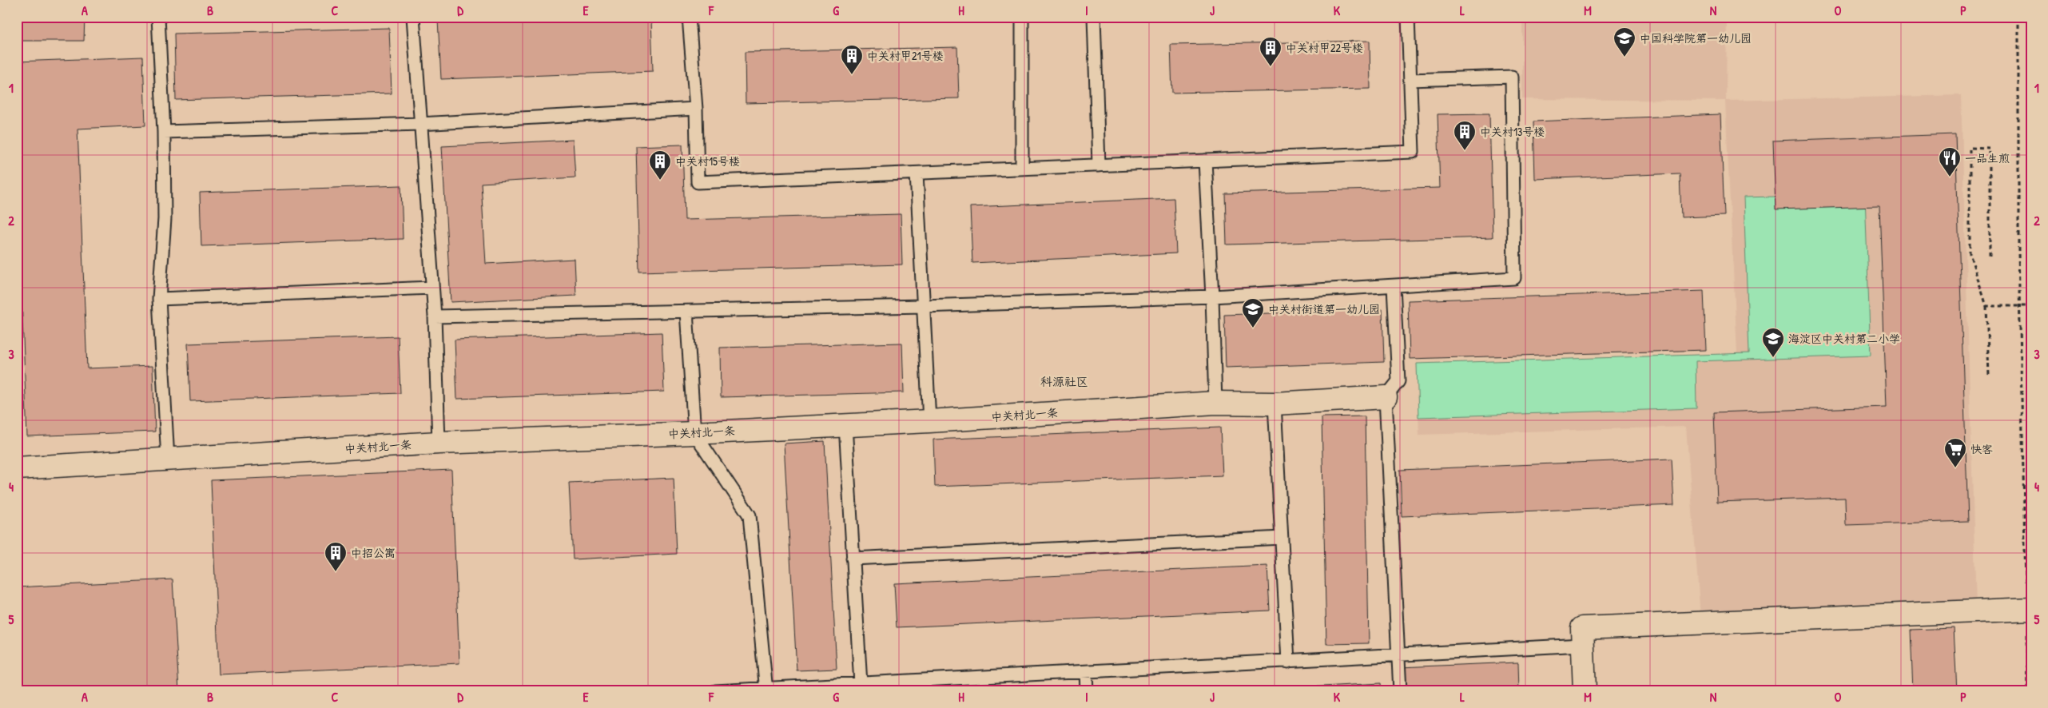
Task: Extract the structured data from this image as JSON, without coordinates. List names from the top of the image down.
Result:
{
  "streets": {
    "street": ["中关村北一条"]
  },
  "districts": ["科源社区"],
  "places": {
    "school or university": ["中国科学院第一幼儿园", "中关村街道第一幼儿园", "海淀区中关村第二小学"],
    "building": [
      "中关村甲22号楼",
      "中关村甲21号楼",
      "中关村13号楼",
      "中关村15号楼",
      "中招公寓"
    ],
    "restaurant": ["一品生煎"],
    "supermarket": ["快客"]
  },
  "grid": {
    "columns": [
      "A",
      "B",
      "C",
      "D",
      "E",
      "F",
      "G",
      "H",
      "I",
      "J",
      "K",
      "L",
      "M",
      "N",
      "O",
      "P"
    ],
    "rows": [
      "1",
      "2",
      "3",
      "4",
      "5"
    ]
  }
}
